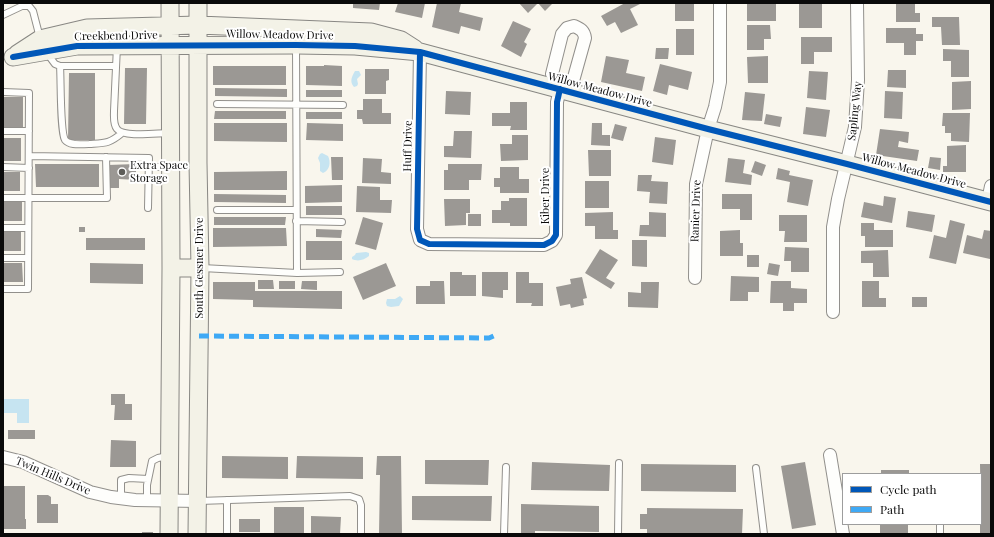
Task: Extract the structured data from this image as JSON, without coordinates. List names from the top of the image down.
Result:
{
  "streets": {
    "street": [
      "Willow Meadow Drive",
      "Creekbend Drive",
      "Sapling Way",
      "Huff Drive",
      "Kiber Drive",
      "Ranier Drive",
      "South Gessner Drive",
      "Twin Hills Drive"
    ]
  },
  "crossings": [
    ["Willow Meadow Drive", "Creekbend Drive"],
    ["Willow Meadow Drive", "Sapling Way"],
    ["Willow Meadow Drive", "Huff Drive"],
    ["Willow Meadow Drive", "Kiber Drive"],
    ["Willow Meadow Drive", "Ranier Drive"],
    ["Willow Meadow Drive", "South Gessner Drive"],
    ["Creekbend Drive", "South Gessner Drive"],
    ["Huff Drive", "Kiber Drive"],
    ["South Gessner Drive", "Twin Hills Drive"]
  ],
  "places": ["Extra Space Storage"],
  "legend": ["Cycle path", "Path"]
}
